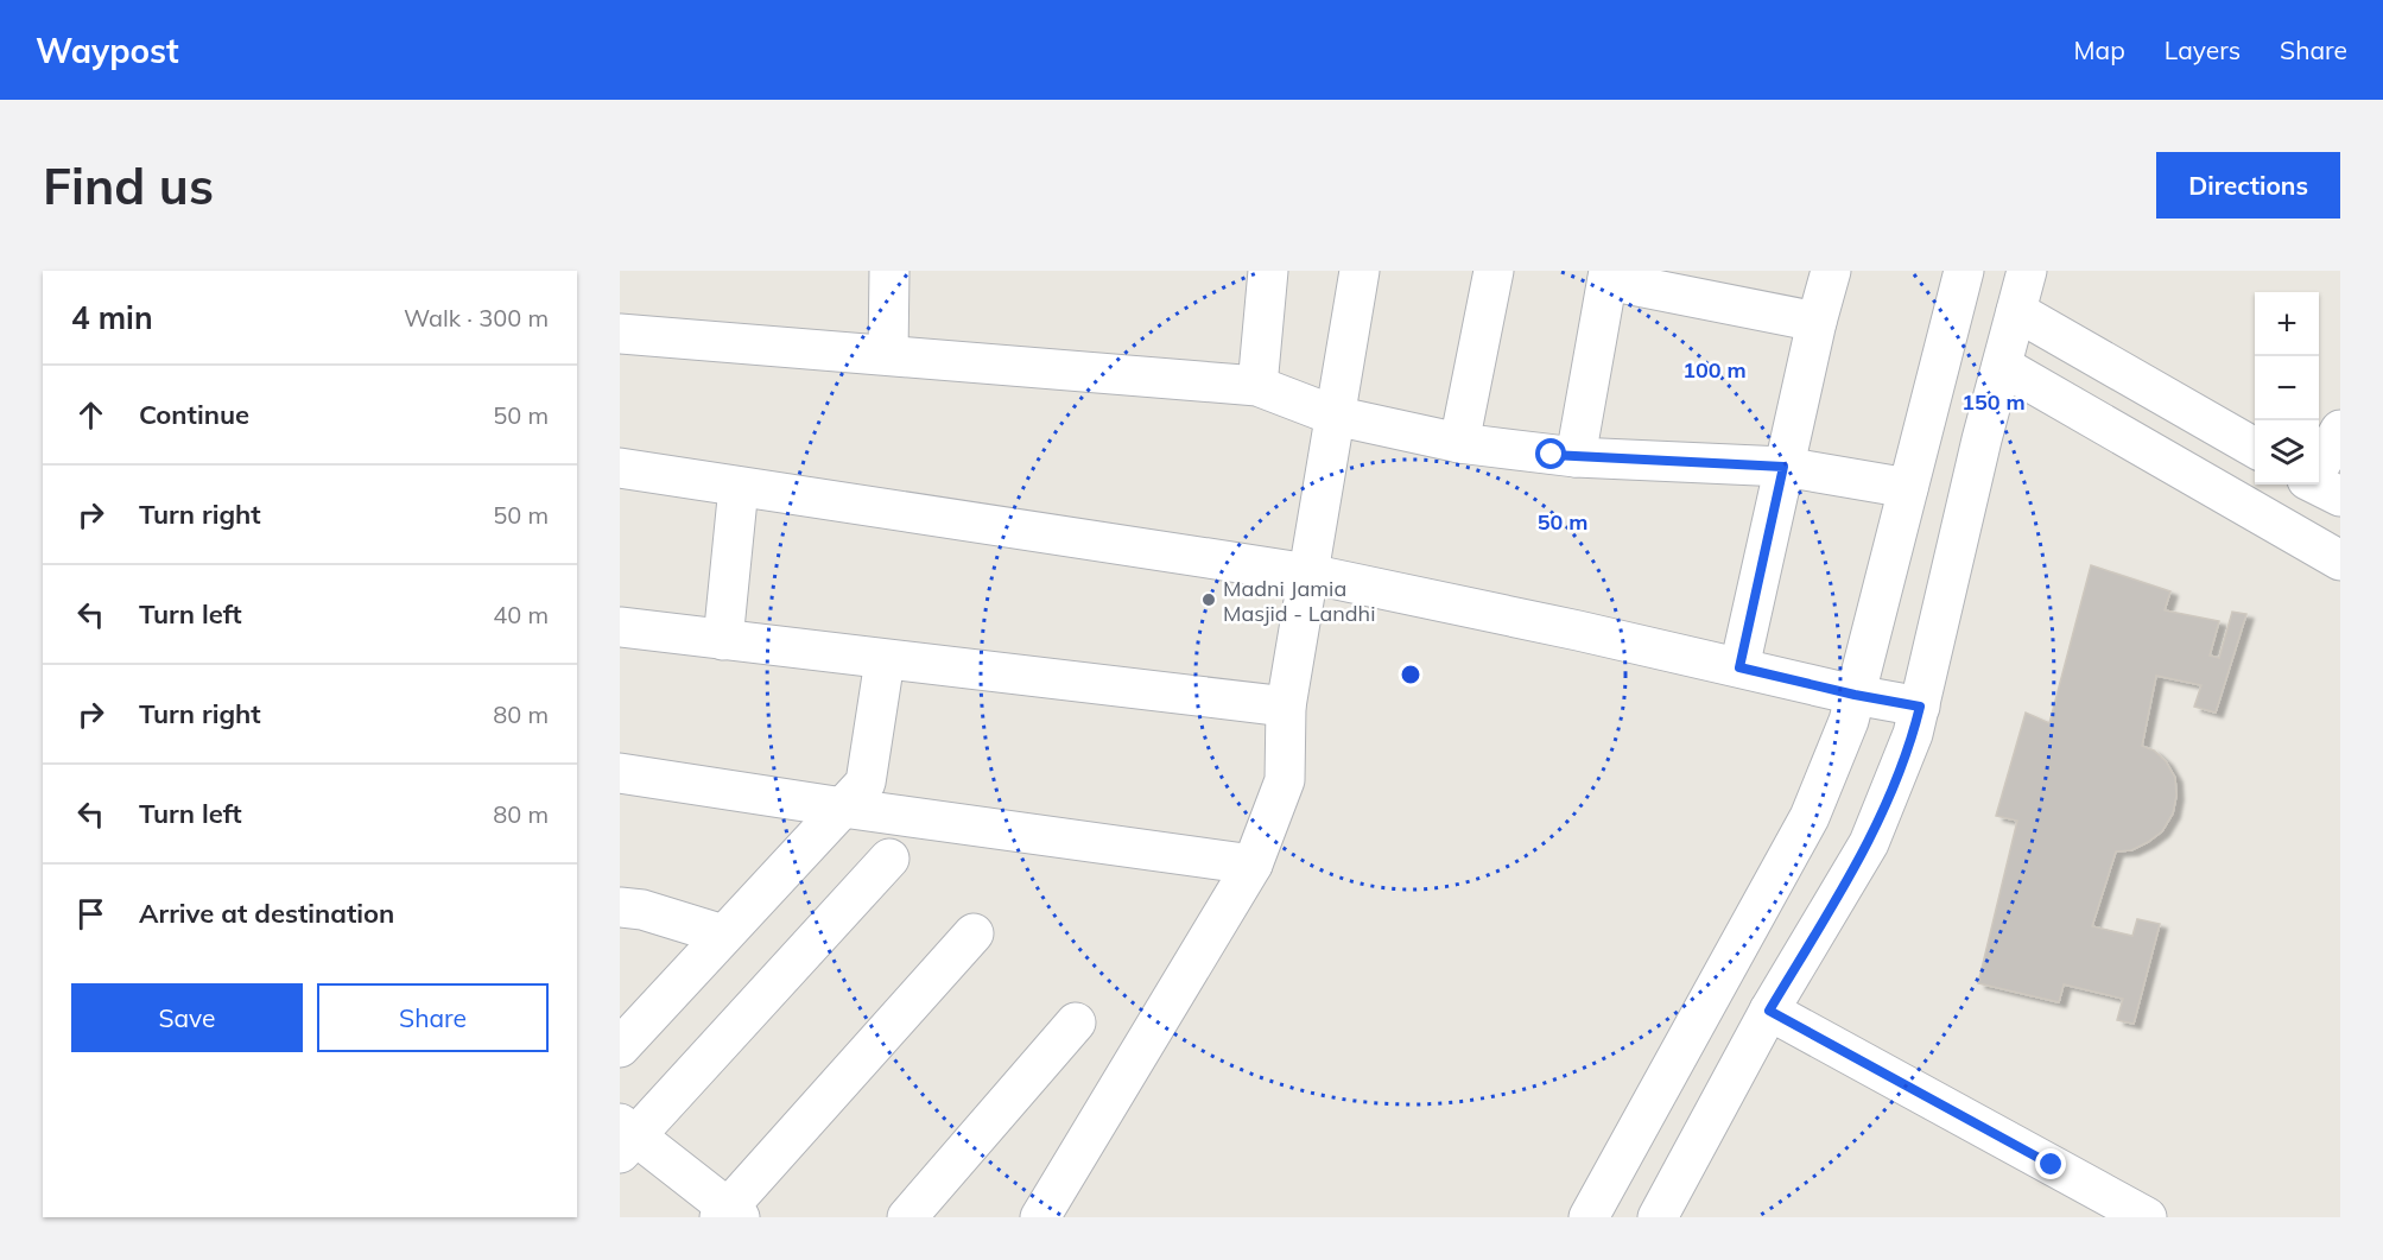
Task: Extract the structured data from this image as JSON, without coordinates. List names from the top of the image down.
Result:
{
  "places": ["Madni Jamia Masjid - Landhi"],
  "page": {
    "header": "Waypost",
    "nav": ["Map", "Layers", "Share"],
    "buttons": [
      "Directions",
      ["Save", "Share"]
    ],
    "title": "Find us",
    "heading": ["4 min", "Walk · 300 m"],
    "map_buttons": ["+", "−"],
    "list": [
      ["Continue", "50 m"],
      ["Turn right", "50 m"],
      ["Turn left", "40 m"],
      ["Turn right", "80 m"],
      ["Turn left", "80 m"],
      "Arrive at destination"
    ]
  },
  "rings": ["100 m", "150 m", "50 m"]
}
